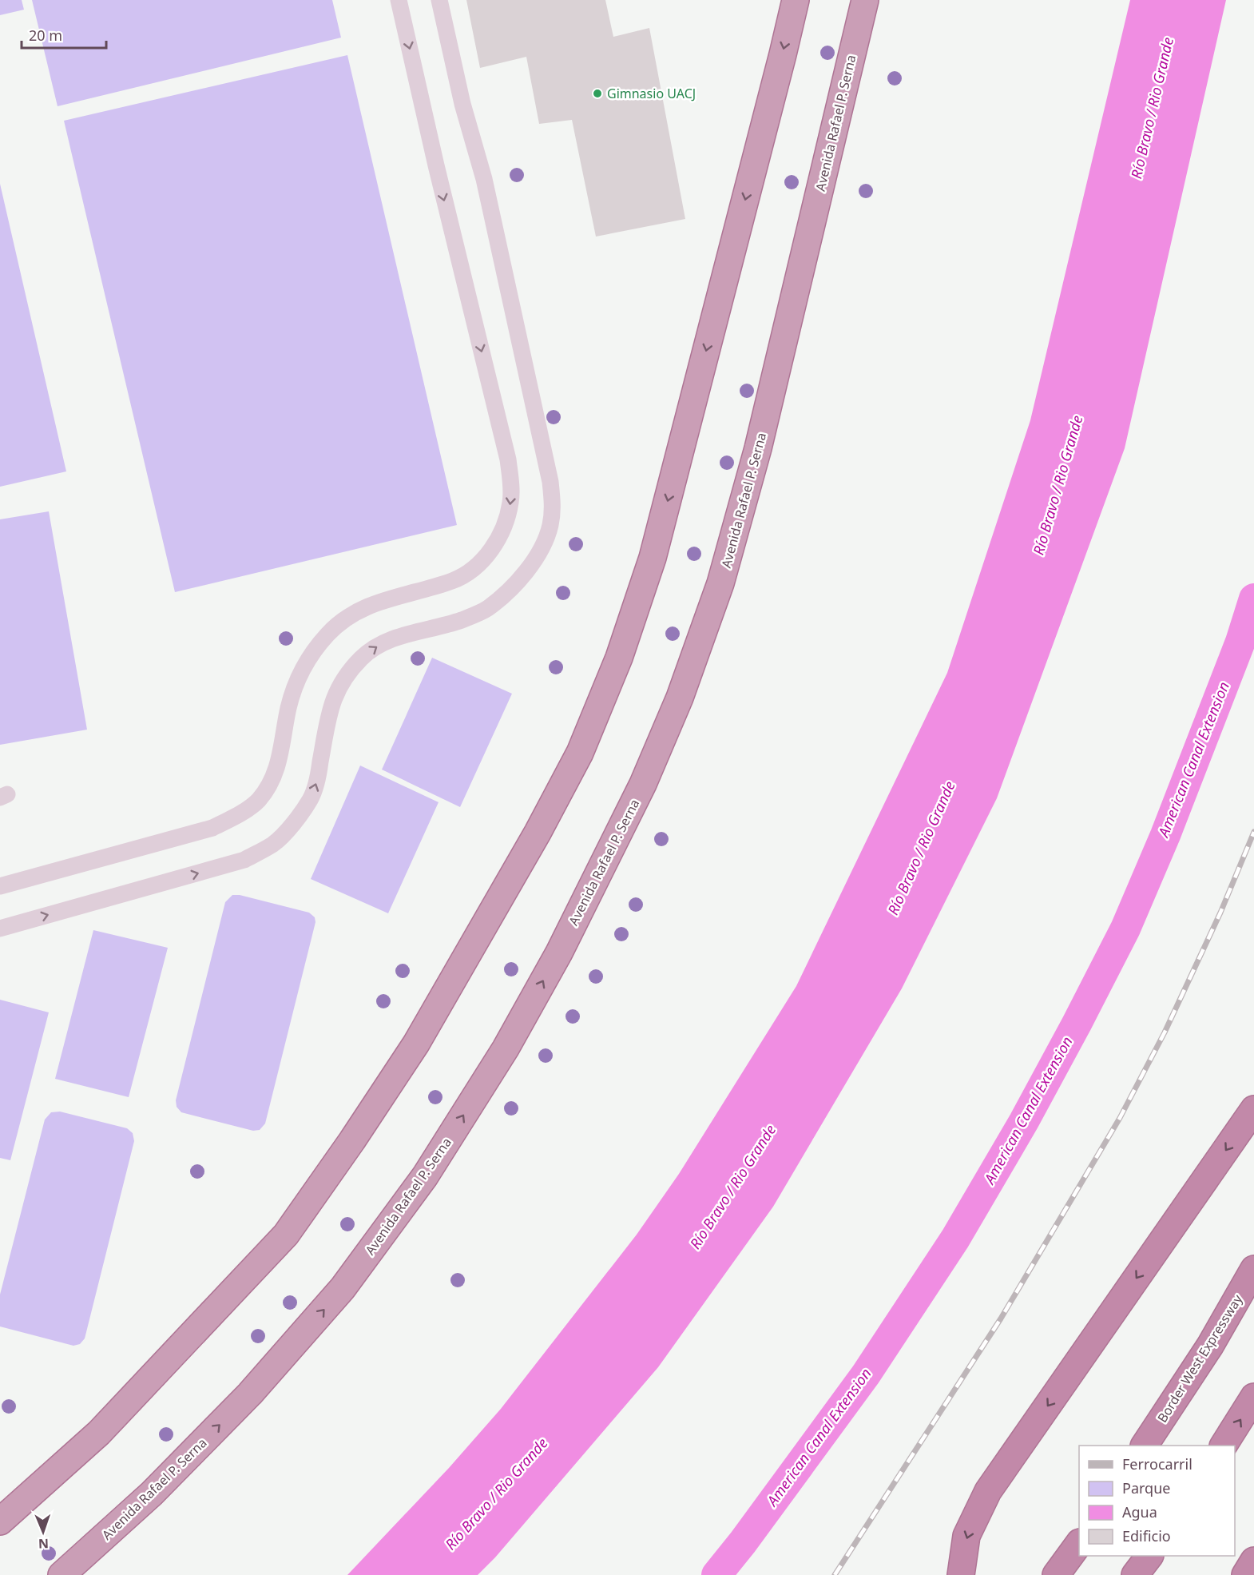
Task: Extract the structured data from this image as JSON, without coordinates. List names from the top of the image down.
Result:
{
  "streets": {
    "highway": ["Avenida Rafael P. Serna", "Border West Expressway"]
  },
  "water": ["Río Bravo / Rio Grande", "American Canal Extension"],
  "places": ["Gimnasio UACJ"],
  "legend": [
    "Ferrocarril",
    "Parque",
    "Agua",
    "Edificio"
  ],
  "scale_bar": "20 m",
  "north": "bottom"
}
